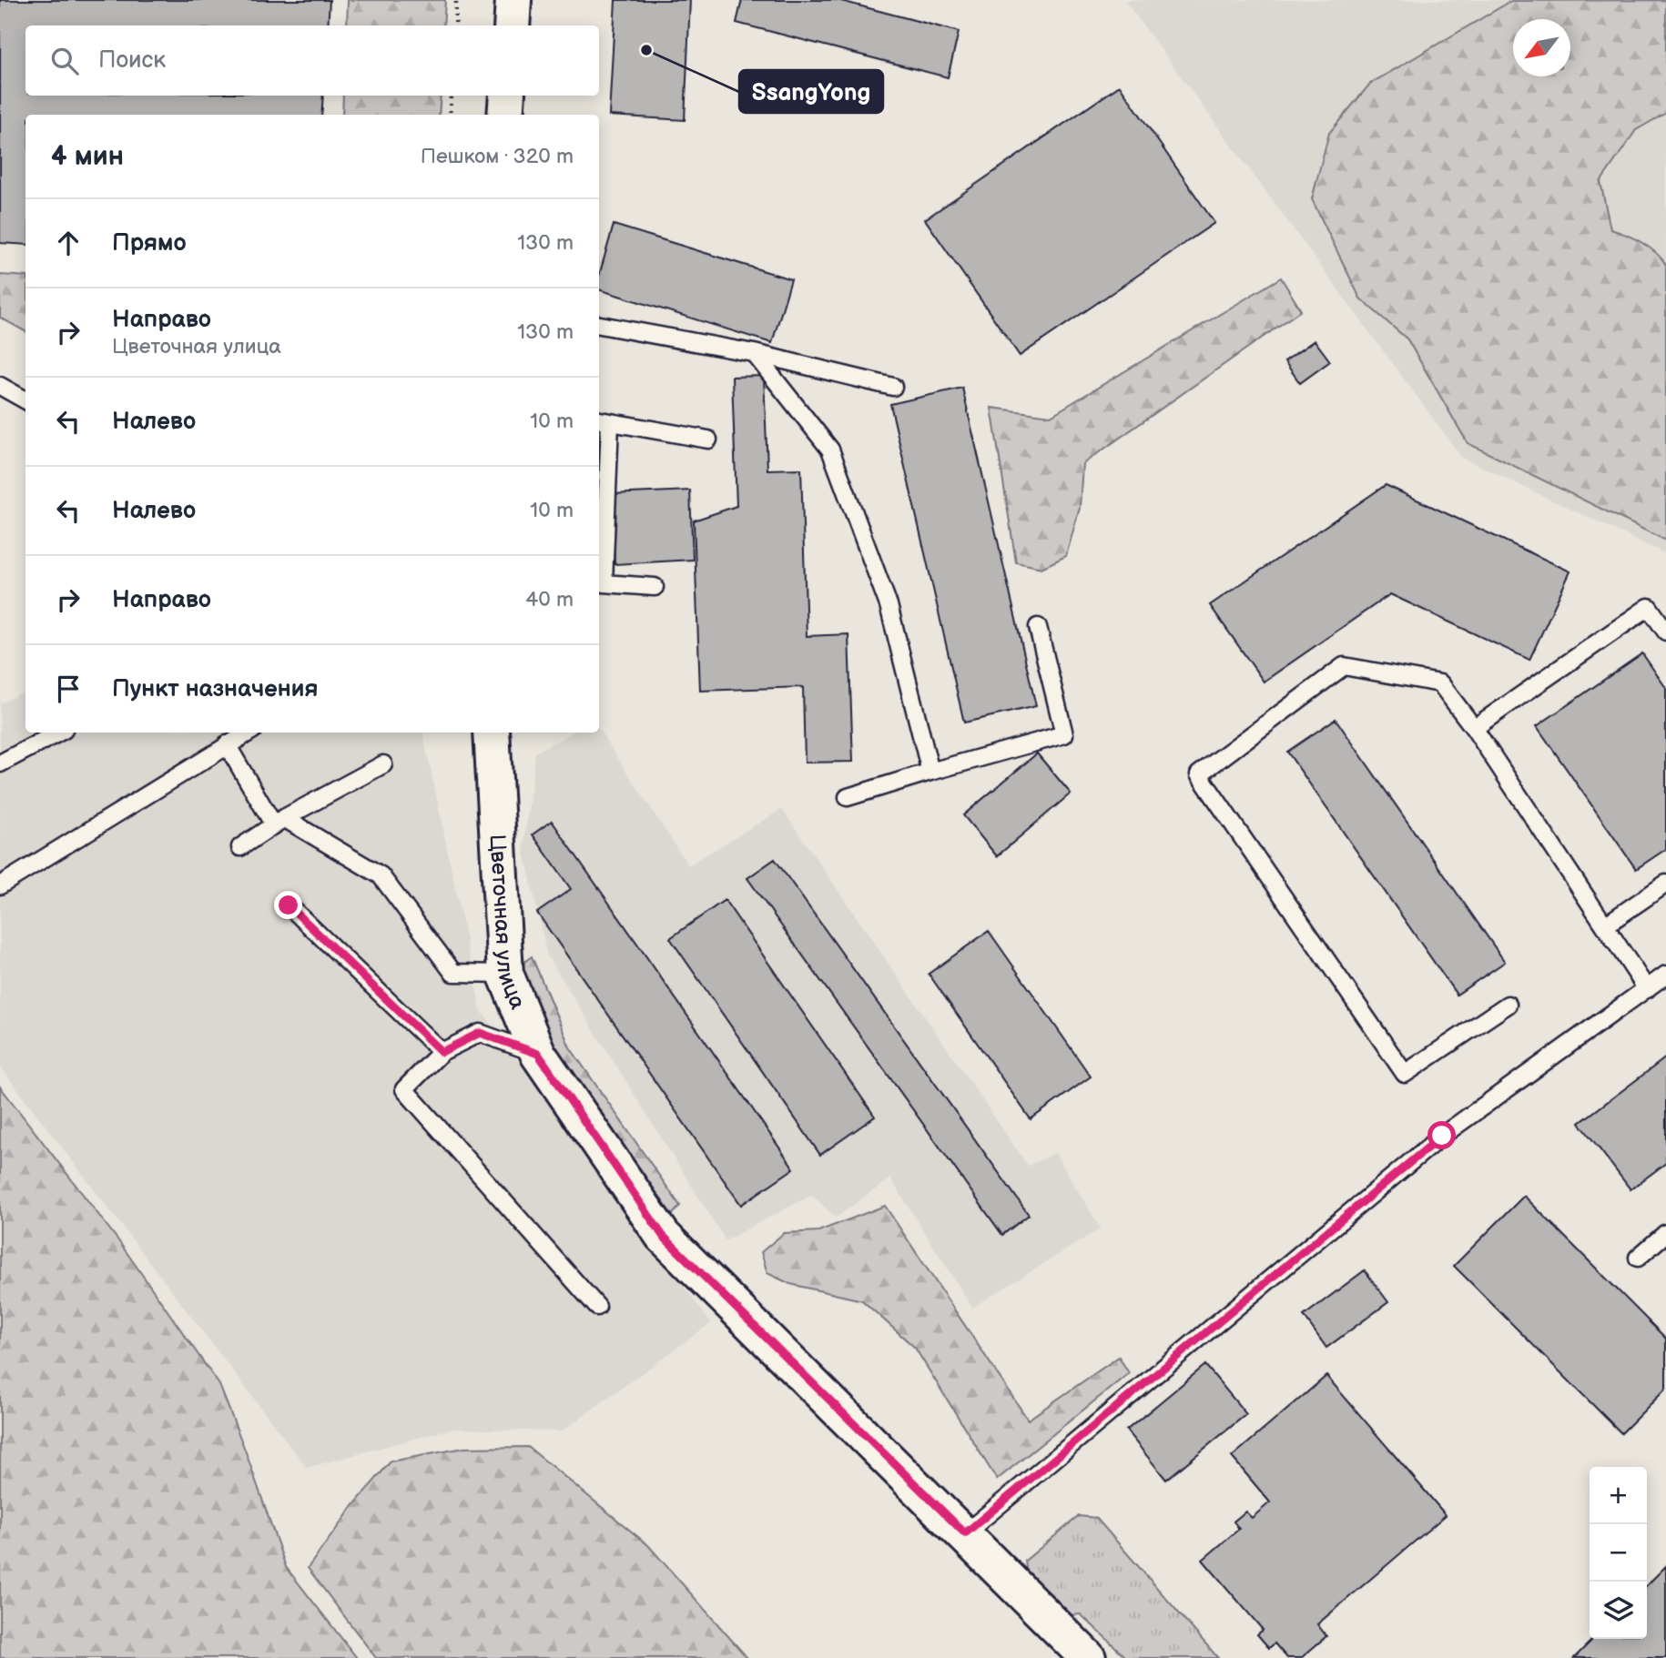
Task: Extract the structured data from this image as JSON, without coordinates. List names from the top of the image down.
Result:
{
  "streets": {
    "street": ["Цветочная улица"]
  },
  "places": ["SsangYong"],
  "north": "bottom left",
  "page": {
    "search": "Поиск",
    "heading": ["4 мин", "Пешком · 320 m"],
    "list": [
      ["Прямо", "130 m"],
      ["Направо", "Цветочная улица", "130 m"],
      ["Налево", "10 m"],
      ["Налево", "10 m"],
      ["Направо", "40 m"],
      "Пункт назначения"
    ],
    "map_buttons": ["+", "−"]
  }
}
